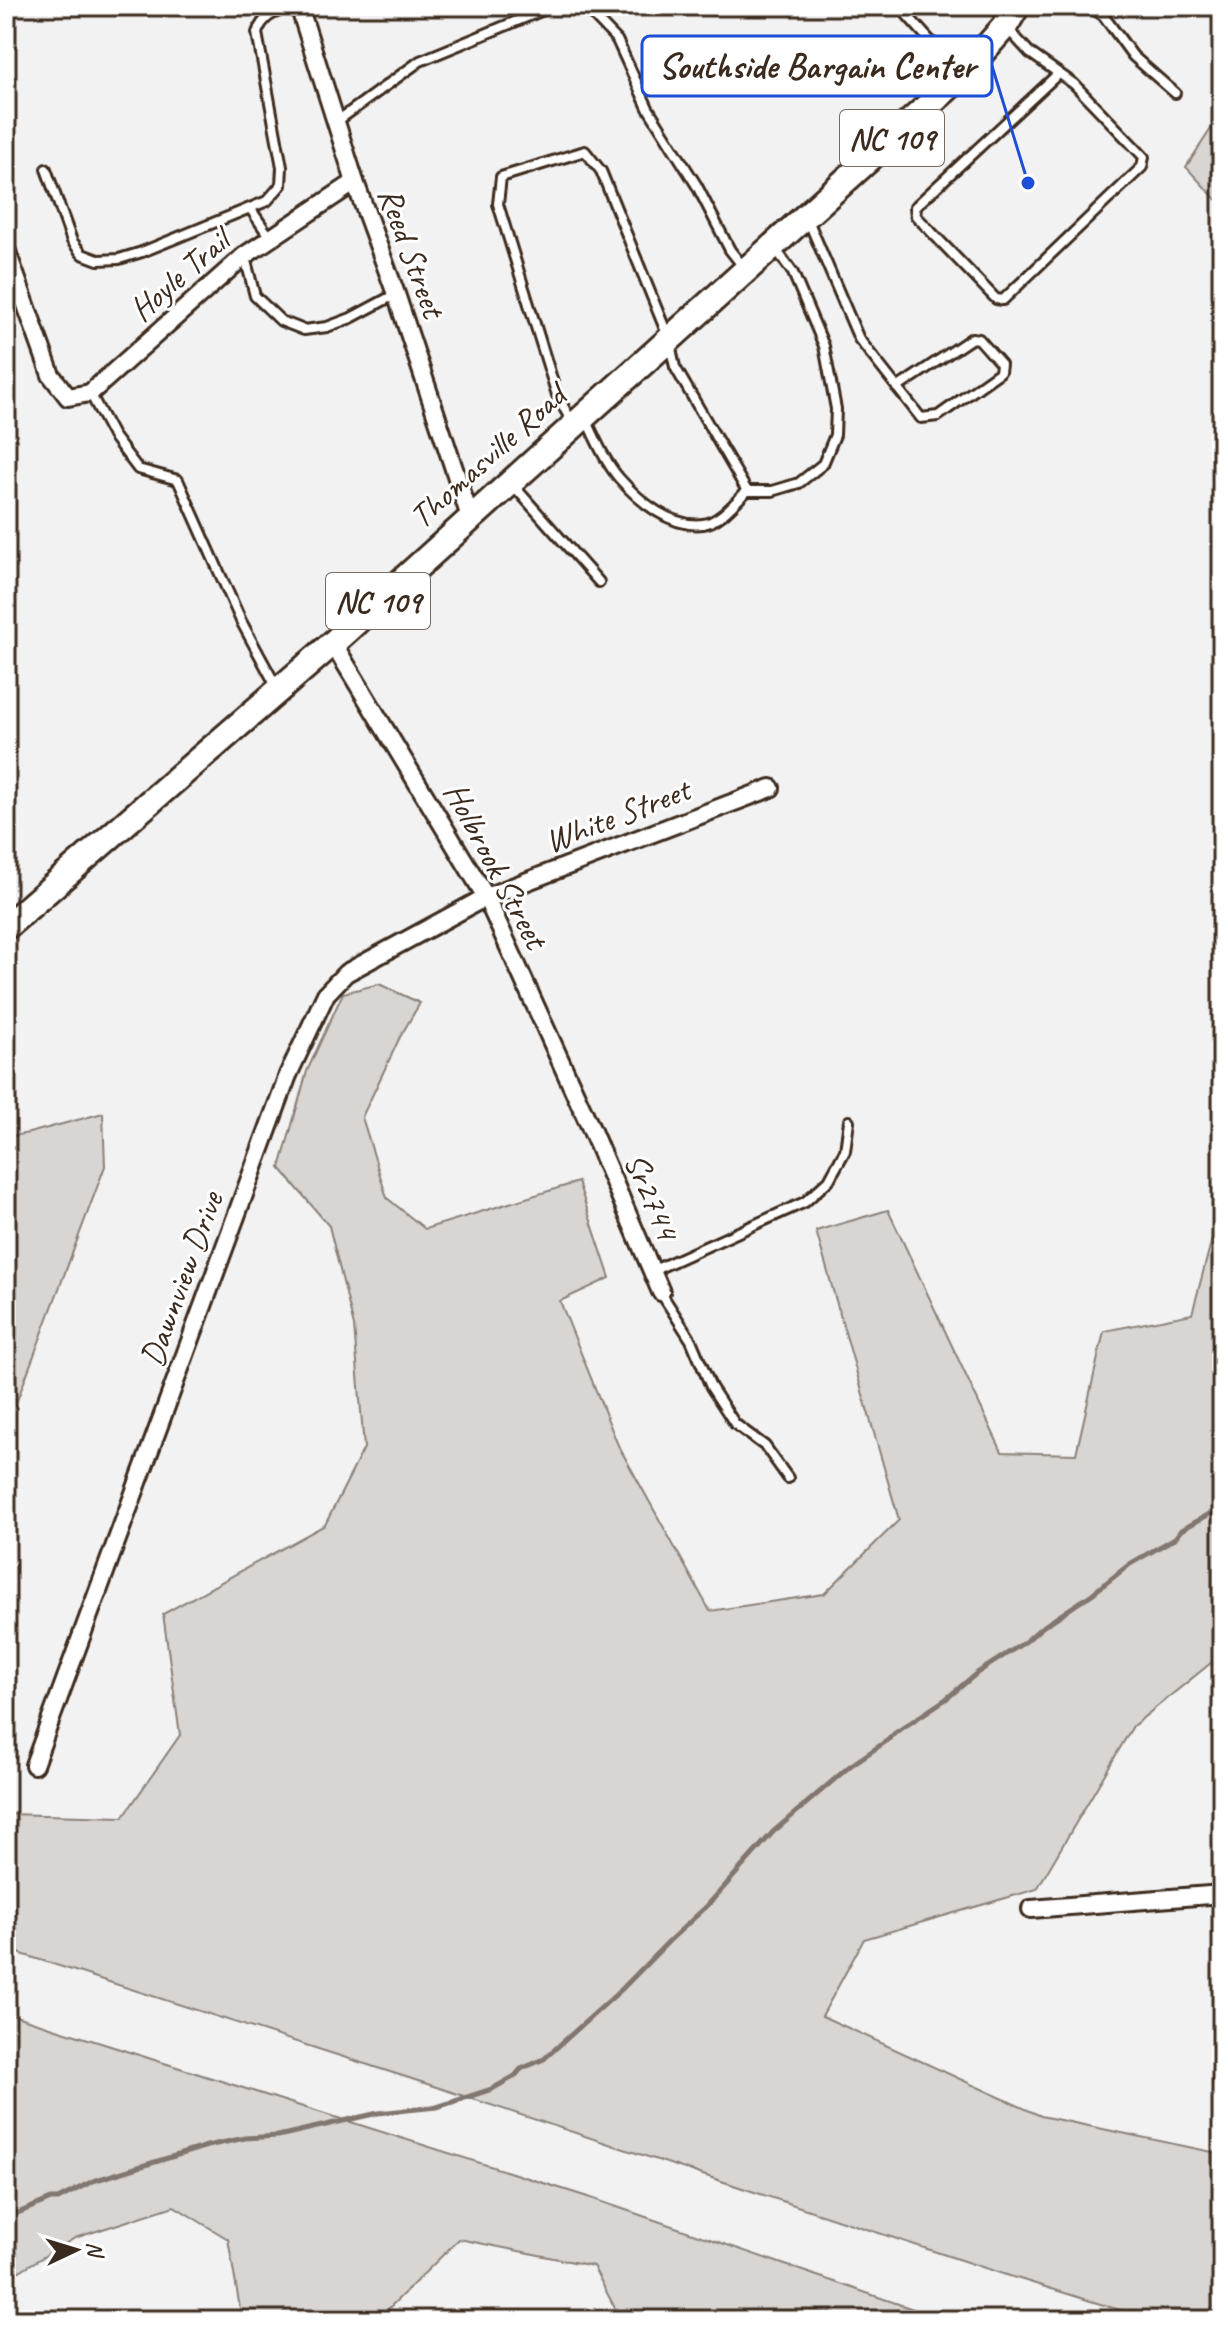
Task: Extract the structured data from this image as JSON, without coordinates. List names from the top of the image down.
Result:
{
  "streets": {
    "main road": ["NC 109", "Thomasville Road"],
    "street": [
      "Reed Street",
      "Hoyle Trail",
      "White Street",
      "Holbrook Street",
      "Sr2744",
      "Dawnview Drive"
    ]
  },
  "crossings": [
    ["Reed Street", "Hoyle Trail"],
    ["Reed Street", "Thomasville Road"],
    ["Thomasville Road", "Holbrook Street"],
    ["White Street", "Holbrook Street"],
    ["White Street", "Dawnview Drive"],
    ["Holbrook Street", "Sr2744"],
    ["Holbrook Street", "Dawnview Drive"]
  ],
  "places": ["Southside Bargain Center"],
  "north": "right"
}
